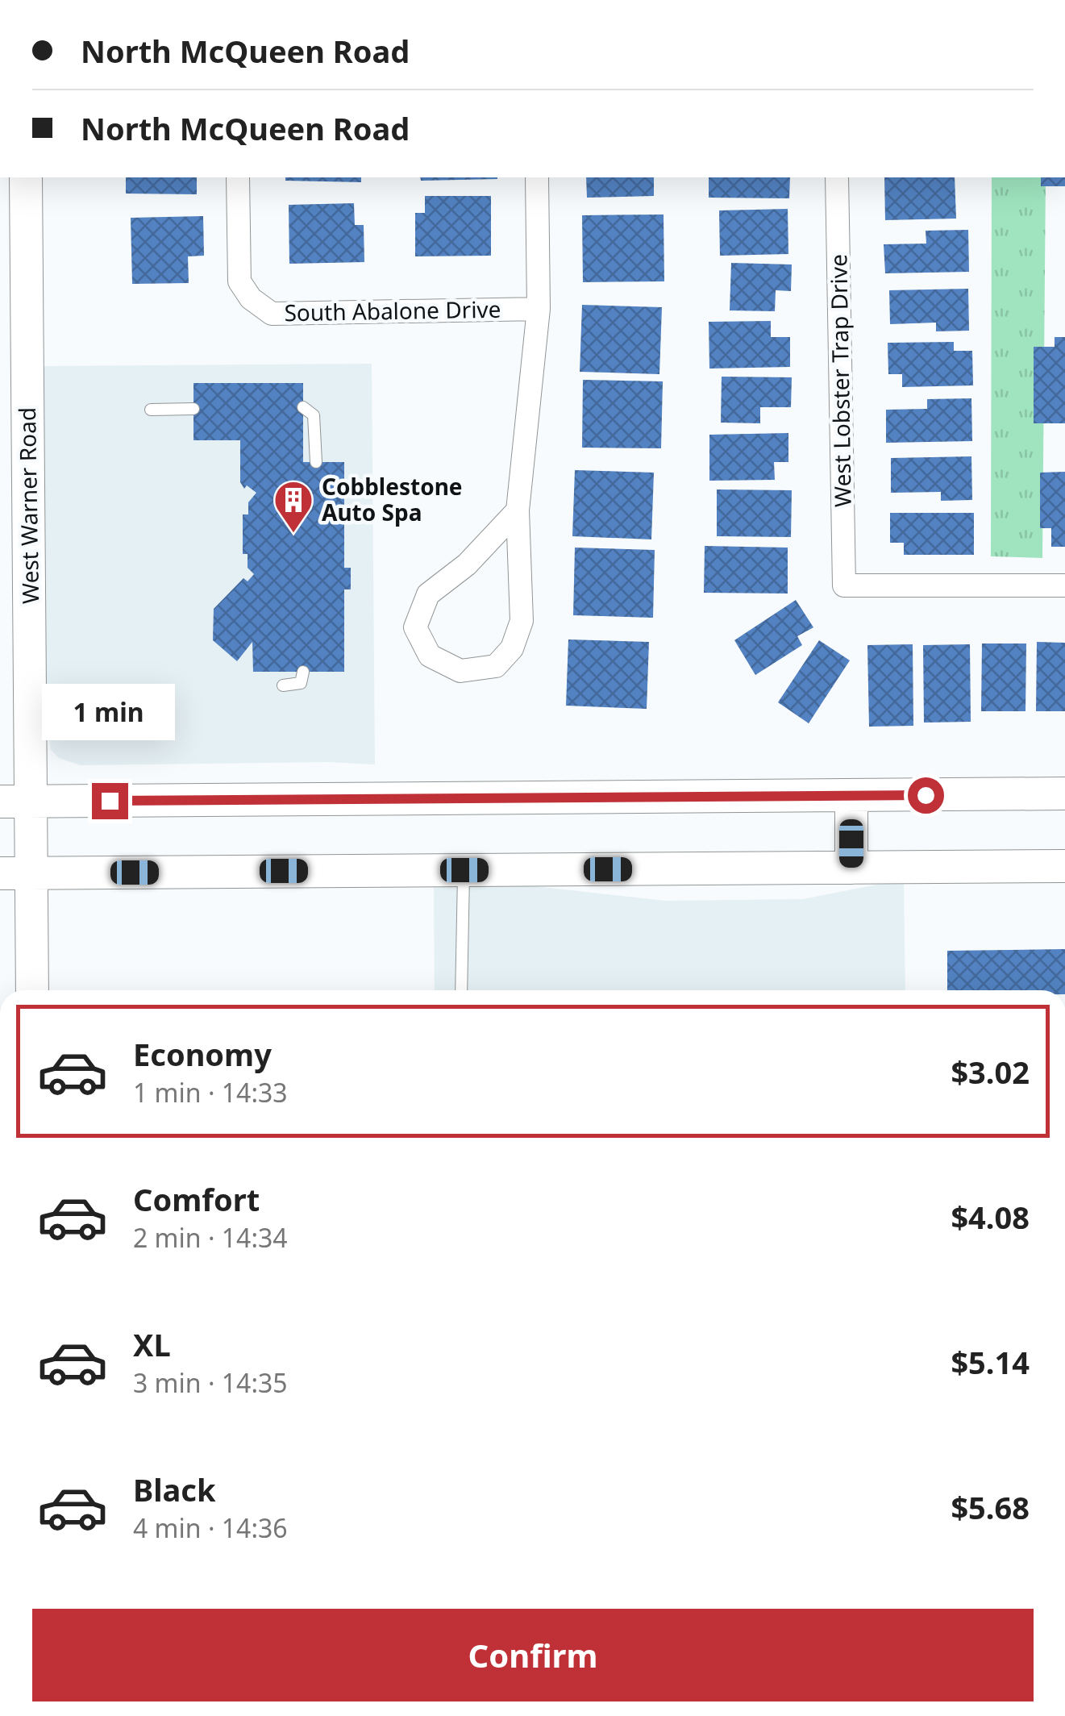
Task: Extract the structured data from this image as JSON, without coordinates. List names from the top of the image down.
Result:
{
  "streets": {
    "main road": ["West Warner Road"],
    "street": ["South Abalone Drive", "West Lobster Trap Drive"]
  },
  "places": {
    "building": ["Cobblestone Auto Spa"]
  },
  "page": {
    "banner": ["North McQueen Road", "North McQueen Road"],
    "bubble": "1 min",
    "list": [
      {
        "name": "Economy",
        "note": "1 min · 14:33",
        "value": "$3.02"
      },
      {
        "name": "Comfort",
        "note": "2 min · 14:34",
        "value": "$4.08"
      },
      {
        "name": "XL",
        "note": "3 min · 14:35",
        "value": "$5.14"
      },
      {
        "name": "Black",
        "note": "4 min · 14:36",
        "value": "$5.68"
      }
    ],
    "buttons": "Confirm"
  }
}
